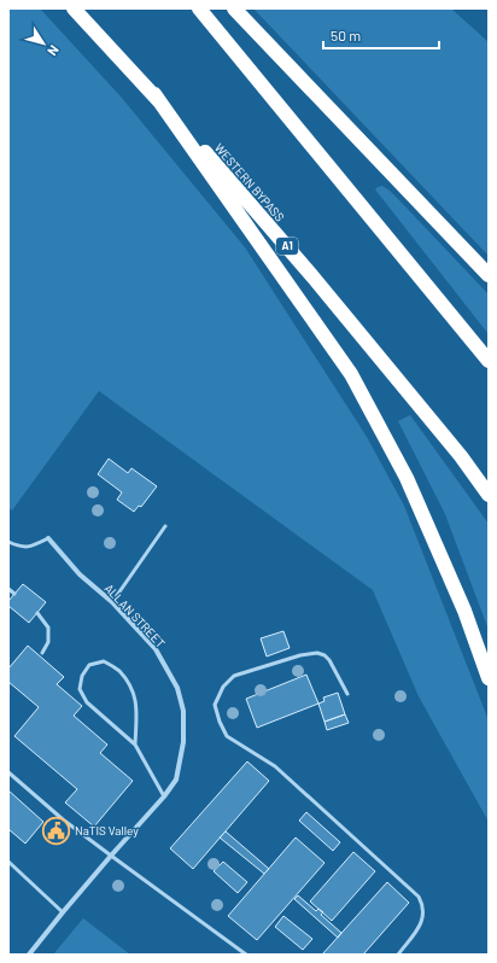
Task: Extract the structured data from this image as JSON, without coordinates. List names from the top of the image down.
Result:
{
  "streets": {
    "highway": ["WESTERN BYPASS", "A1"],
    "street": ["ALLAN STREET"]
  },
  "places": {
    "public building": ["NaTIS Valley"]
  },
  "scale_bar": "50 m",
  "north": "bottom right"
}
